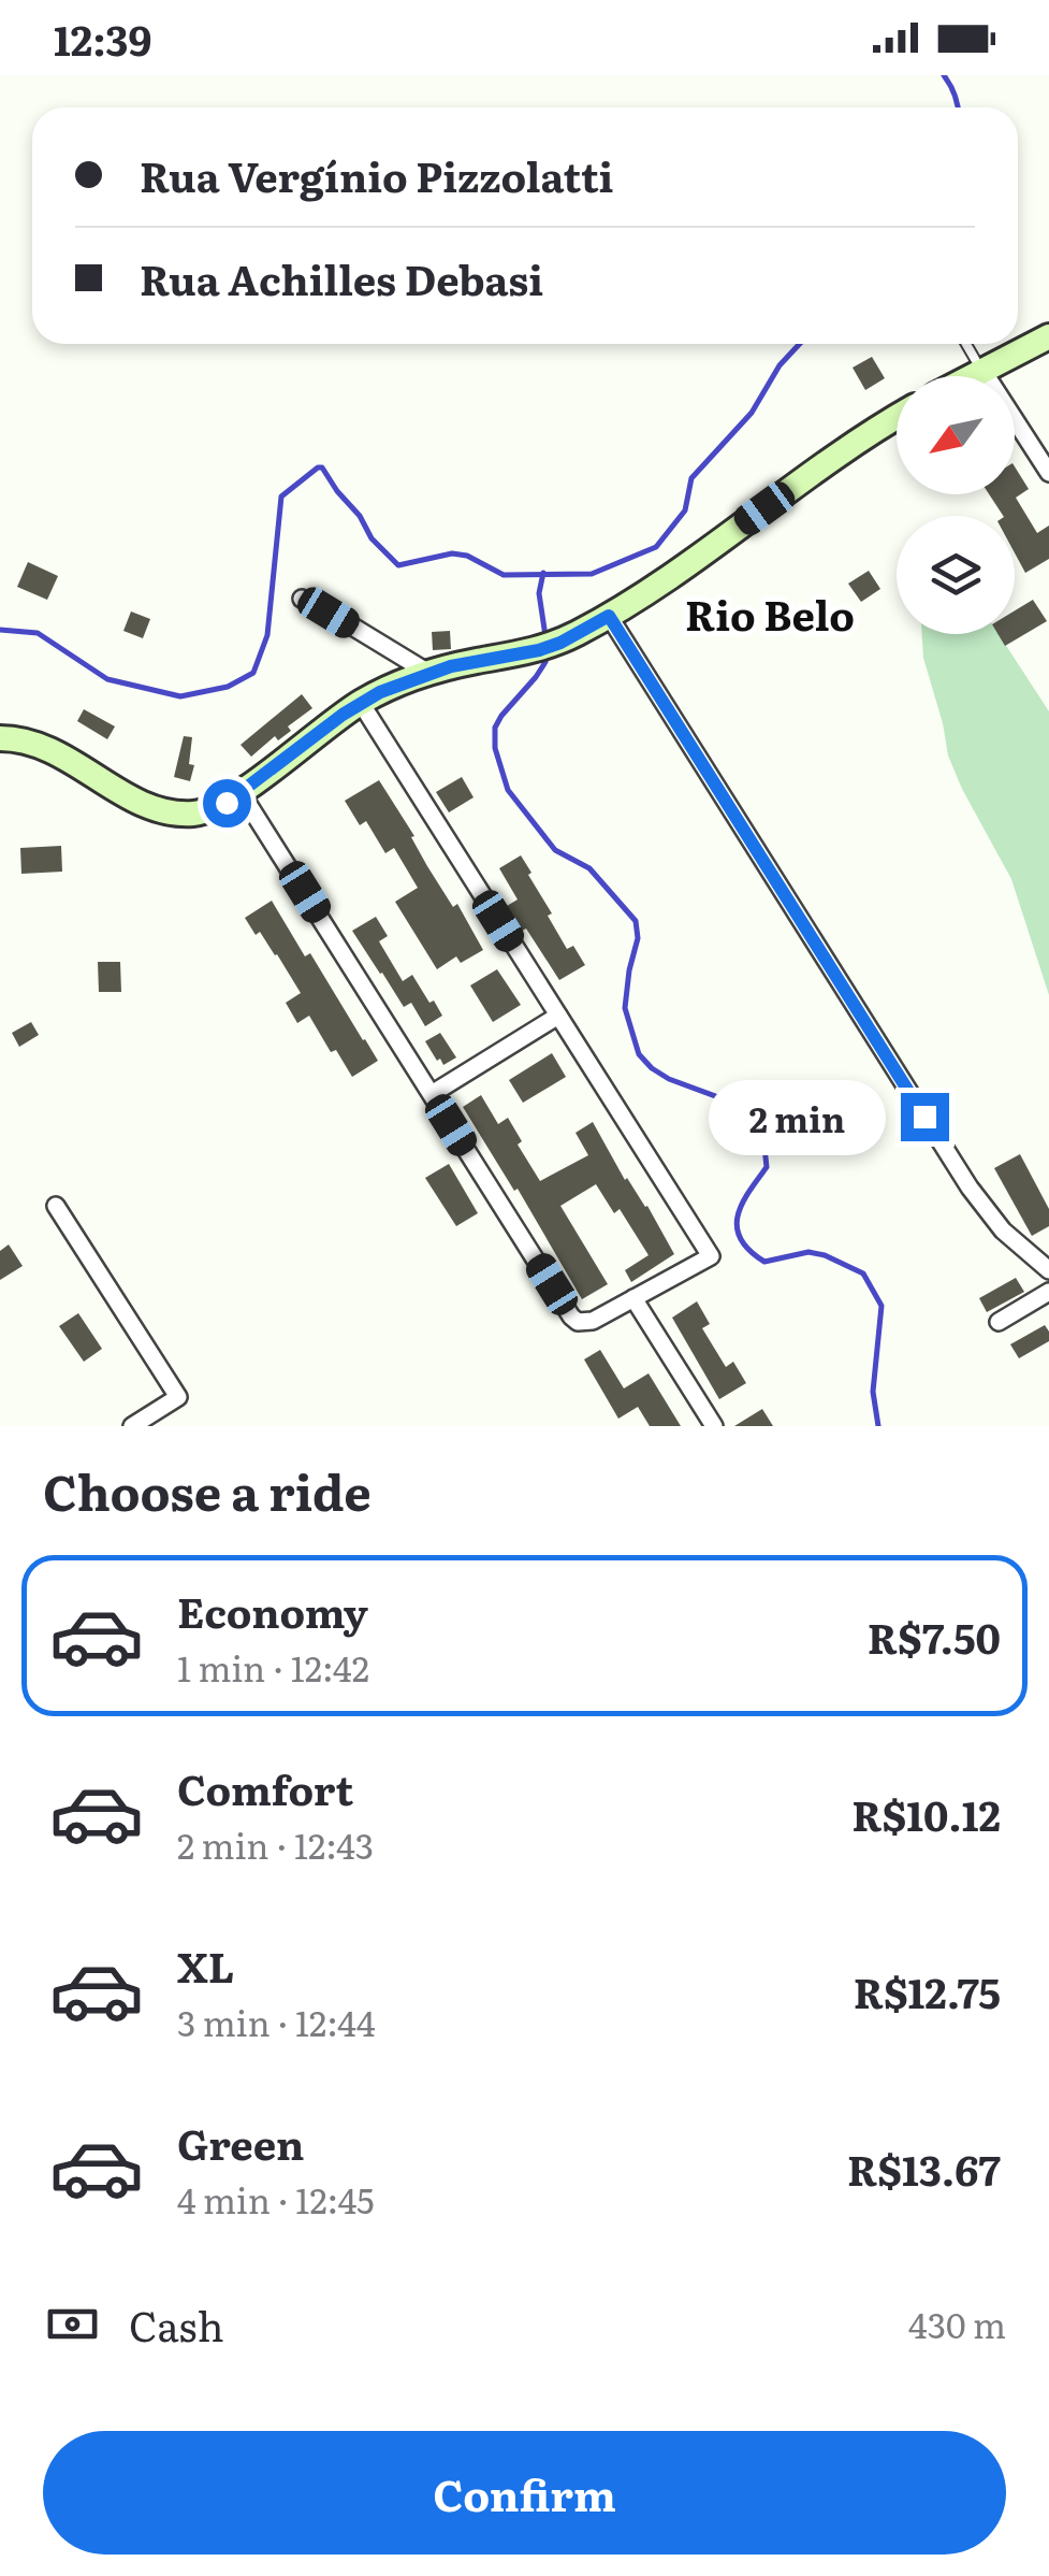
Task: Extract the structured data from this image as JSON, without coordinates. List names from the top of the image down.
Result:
{
  "districts": ["Rio Belo"],
  "north": "bottom left",
  "page": {
    "status": "12:39",
    "banner": ["Rua Vergínio Pizzolatti", "Rua Achilles Debasi"],
    "bubble": "2 min",
    "heading": "Choose a ride",
    "list": [
      {
        "name": "Economy",
        "note": "1 min · 12:42",
        "value": "R$7.50"
      },
      {
        "name": "Comfort",
        "note": "2 min · 12:43",
        "value": "R$10.12"
      },
      {
        "name": "XL",
        "note": "3 min · 12:44",
        "value": "R$12.75"
      },
      {
        "name": "Green",
        "note": "4 min · 12:45",
        "value": "R$13.67"
      }
    ],
    "pay": ["Cash", "430 m"],
    "buttons": "Confirm"
  }
}
